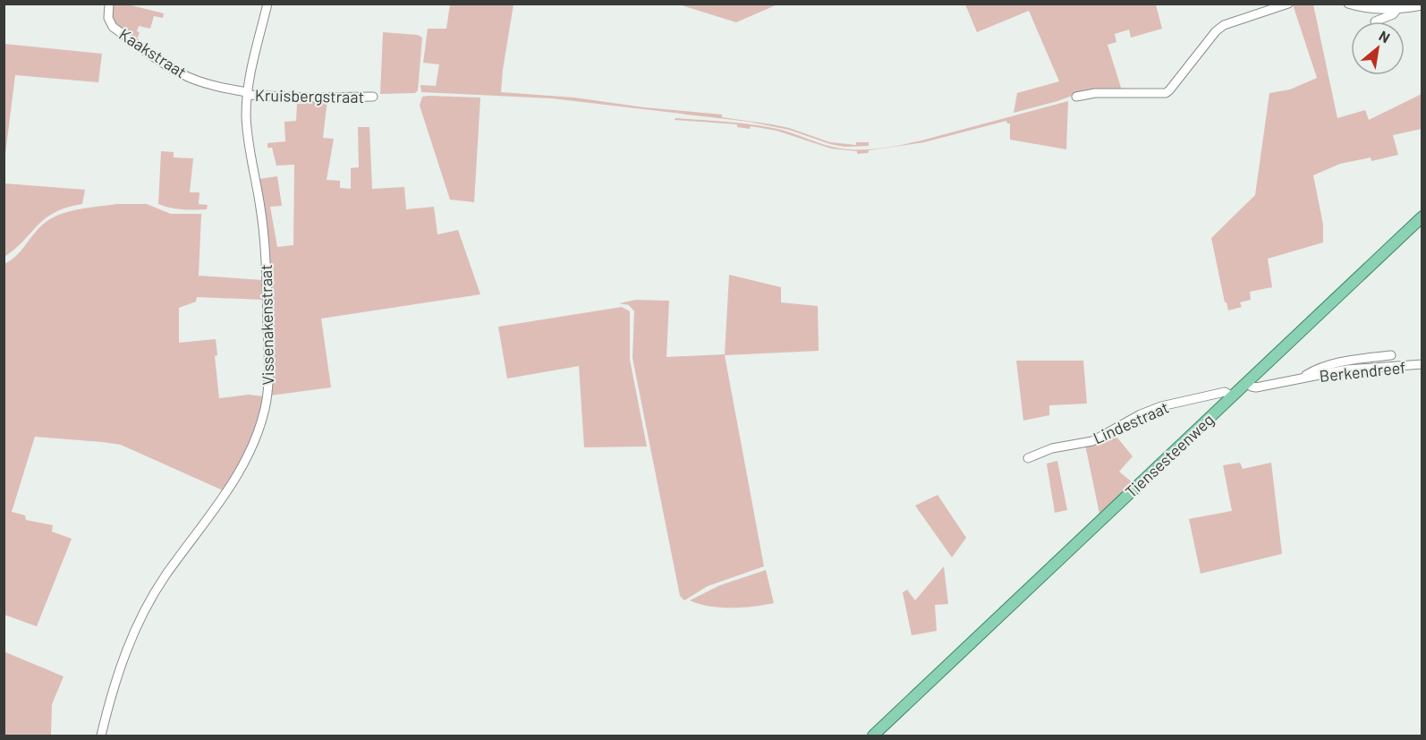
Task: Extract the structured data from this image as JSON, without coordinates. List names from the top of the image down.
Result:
{
  "streets": {
    "main road": ["Tiensesteenweg"],
    "street": [
      "Kaakstraat",
      "Kruisbergstraat",
      "Vissenakenstraat",
      "Berkendreef",
      "Lindestraat"
    ]
  },
  "crossings": [
    ["Kaakstraat", "Kruisbergstraat"],
    ["Kaakstraat", "Vissenakenstraat"],
    ["Kruisbergstraat", "Vissenakenstraat"],
    ["Berkendreef", "Tiensesteenweg"],
    ["Lindestraat", "Tiensesteenweg"]
  ],
  "north": "top right"
}
